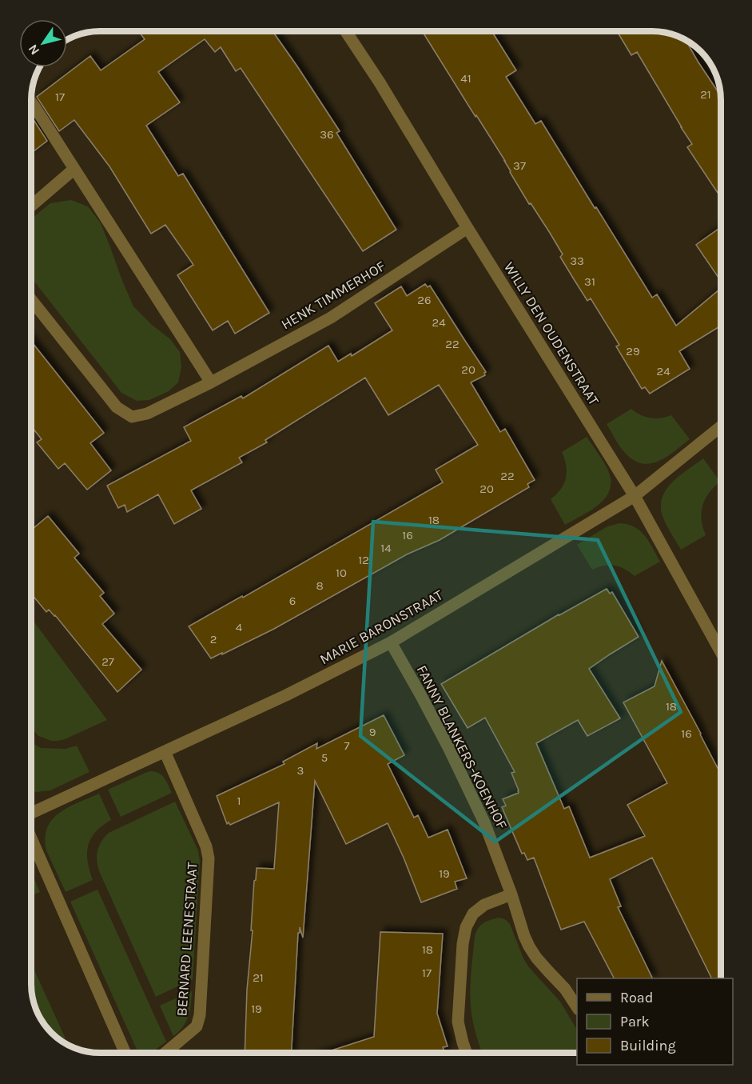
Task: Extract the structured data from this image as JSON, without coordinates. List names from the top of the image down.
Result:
{
  "streets": {
    "street": [
      "HENK TIMMERHOF",
      "WILLY DEN OUDENSTRAAT",
      "MARIE BARONSTRAAT",
      "FANNY BLANKERS-KOENHOF",
      "BERNARD LEENESTRAAT"
    ]
  },
  "crossings": [
    ["HENK TIMMERHOF", "WILLY DEN OUDENSTRAAT"],
    ["WILLY DEN OUDENSTRAAT", "MARIE BARONSTRAAT"],
    ["MARIE BARONSTRAAT", "FANNY BLANKERS-KOENHOF"],
    ["MARIE BARONSTRAAT", "BERNARD LEENESTRAAT"]
  ],
  "house_numbers": [
    "41",
    "21",
    "17",
    "36",
    "37",
    "33",
    "31",
    "26",
    "24",
    "22",
    "29",
    "20",
    "24",
    "22",
    "20",
    "18",
    "16",
    "14",
    "12",
    "10",
    "8",
    "6",
    "4",
    "2",
    "27",
    "18",
    "9",
    "16",
    "7",
    "5",
    "3",
    "1",
    "19",
    "18",
    "17",
    "21",
    "19"
  ],
  "legend": ["Road", "Park", "Building"],
  "north": "bottom left"
}
